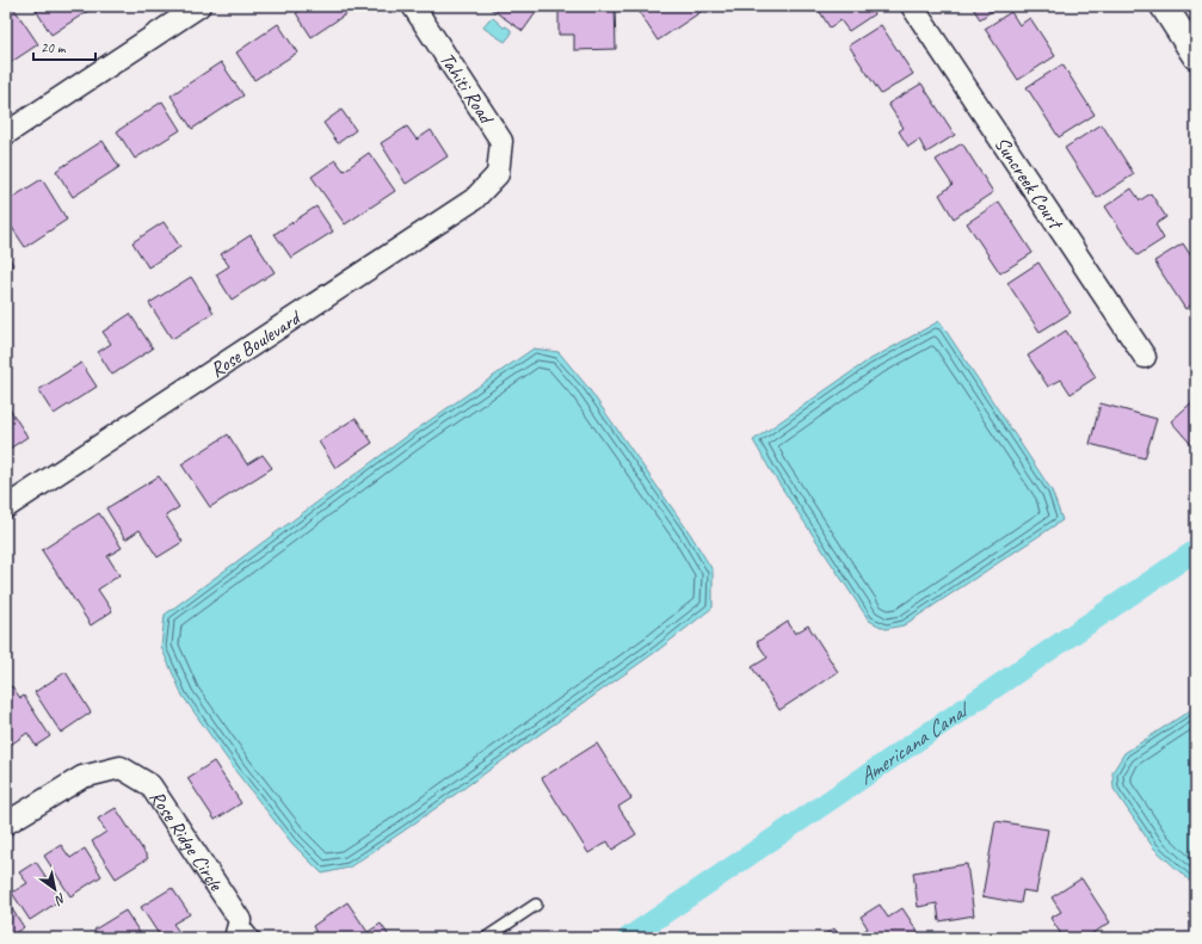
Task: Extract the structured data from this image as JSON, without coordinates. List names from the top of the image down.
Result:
{
  "streets": {
    "street": [
      "Tahiti Road",
      "Suncreek Court",
      "Rose Boulevard",
      "Rose Ridge Circle"
    ]
  },
  "crossings": [
    ["Tahiti Road", "Rose Boulevard"]
  ],
  "water": ["Americana Canal"],
  "scale_bar": "20 m",
  "north": "bottom right"
}
